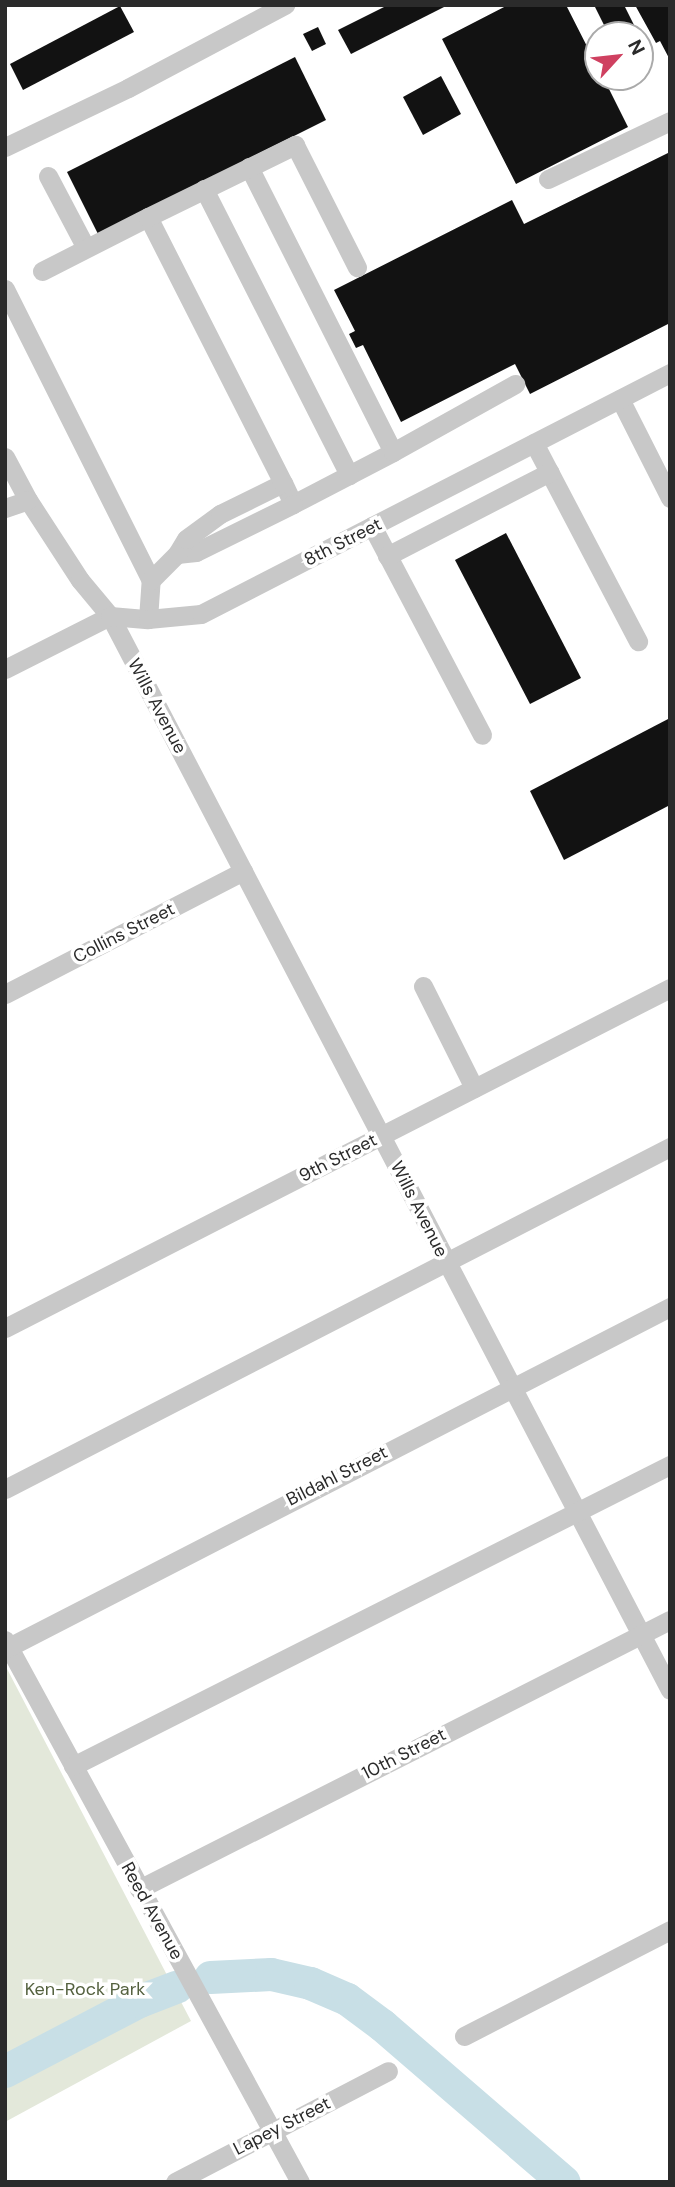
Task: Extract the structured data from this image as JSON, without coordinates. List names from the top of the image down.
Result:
{
  "streets": {
    "street": [
      "8th Street",
      "Wills Avenue",
      "Collins Street",
      "9th Street",
      "Bildahl Street",
      "10th Street",
      "Reed Avenue",
      "Lapey Street"
    ]
  },
  "crossings": [
    ["8th Street", "Wills Avenue"],
    ["Wills Avenue", "Collins Street"],
    ["Wills Avenue", "9th Street"],
    ["Wills Avenue", "Bildahl Street"],
    ["Wills Avenue", "10th Street"],
    ["Bildahl Street", "Reed Avenue"],
    ["10th Street", "Reed Avenue"],
    ["Reed Avenue", "Lapey Street"]
  ],
  "parks": ["Ken-Rock Park"],
  "north": "top right"
}
